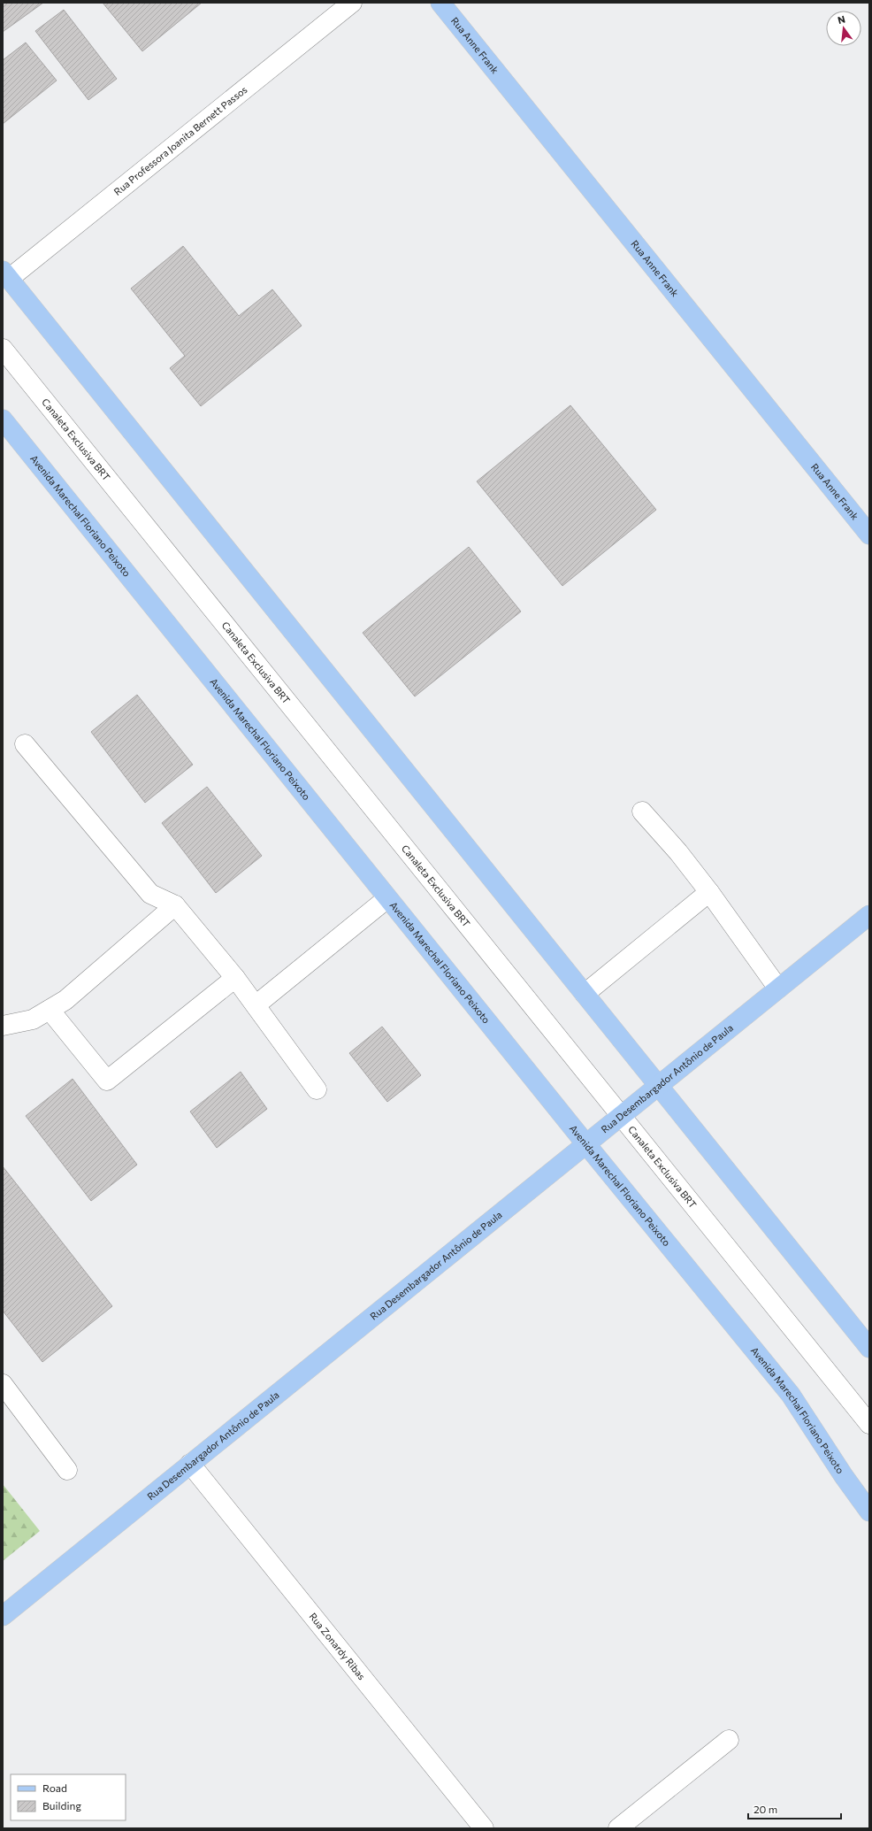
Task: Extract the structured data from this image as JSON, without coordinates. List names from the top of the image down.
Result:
{
  "streets": {
    "main road": ["Rua Anne Frank", "Avenida Marechal Floriano Peixoto", "Rua Desembargador Antônio de Paula"],
    "street": ["Rua Professora Joanita Bernett Passos", "Canaleta Exclusiva BRT", "Rua Zonardy Ribas"]
  },
  "crossings": [
    ["Canaleta Exclusiva BRT", "Rua Desembargador Antônio de Paula"],
    ["Avenida Marechal Floriano Peixoto", "Rua Desembargador Antônio de Paula"],
    ["Rua Desembargador Antônio de Paula", "Rua Zonardy Ribas"]
  ],
  "legend": ["Road", "Building"],
  "scale_bar": "20 m",
  "north": "top"
}
